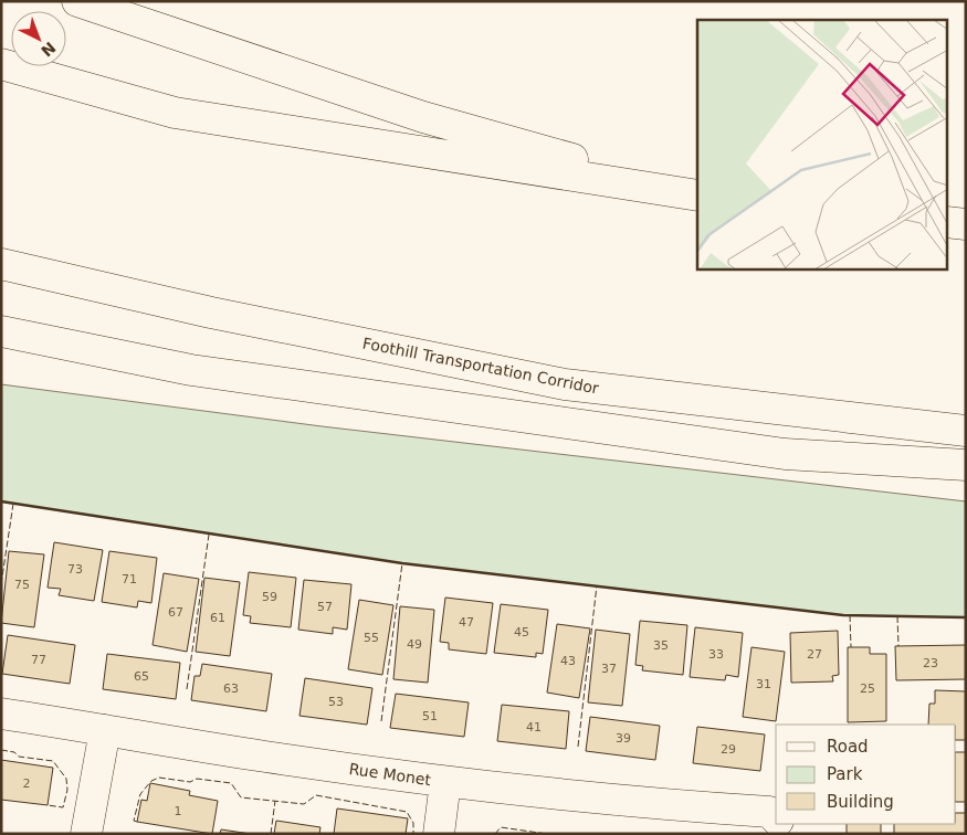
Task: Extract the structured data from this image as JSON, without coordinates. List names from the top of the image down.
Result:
{
  "streets": {
    "main road": ["Foothill Transportation Corridor", "Rue Monet"]
  },
  "house_numbers": [
    "73",
    "71",
    "75",
    "59",
    "57",
    "67",
    "61",
    "47",
    "45",
    "55",
    "49",
    "35",
    "33",
    "27",
    "77",
    "43",
    "23",
    "37",
    "65",
    "31",
    "63",
    "25",
    "53",
    "51",
    "41",
    "39",
    "29",
    "2",
    "1"
  ],
  "legend": ["Road", "Park", "Building"],
  "north": "bottom right"
}
